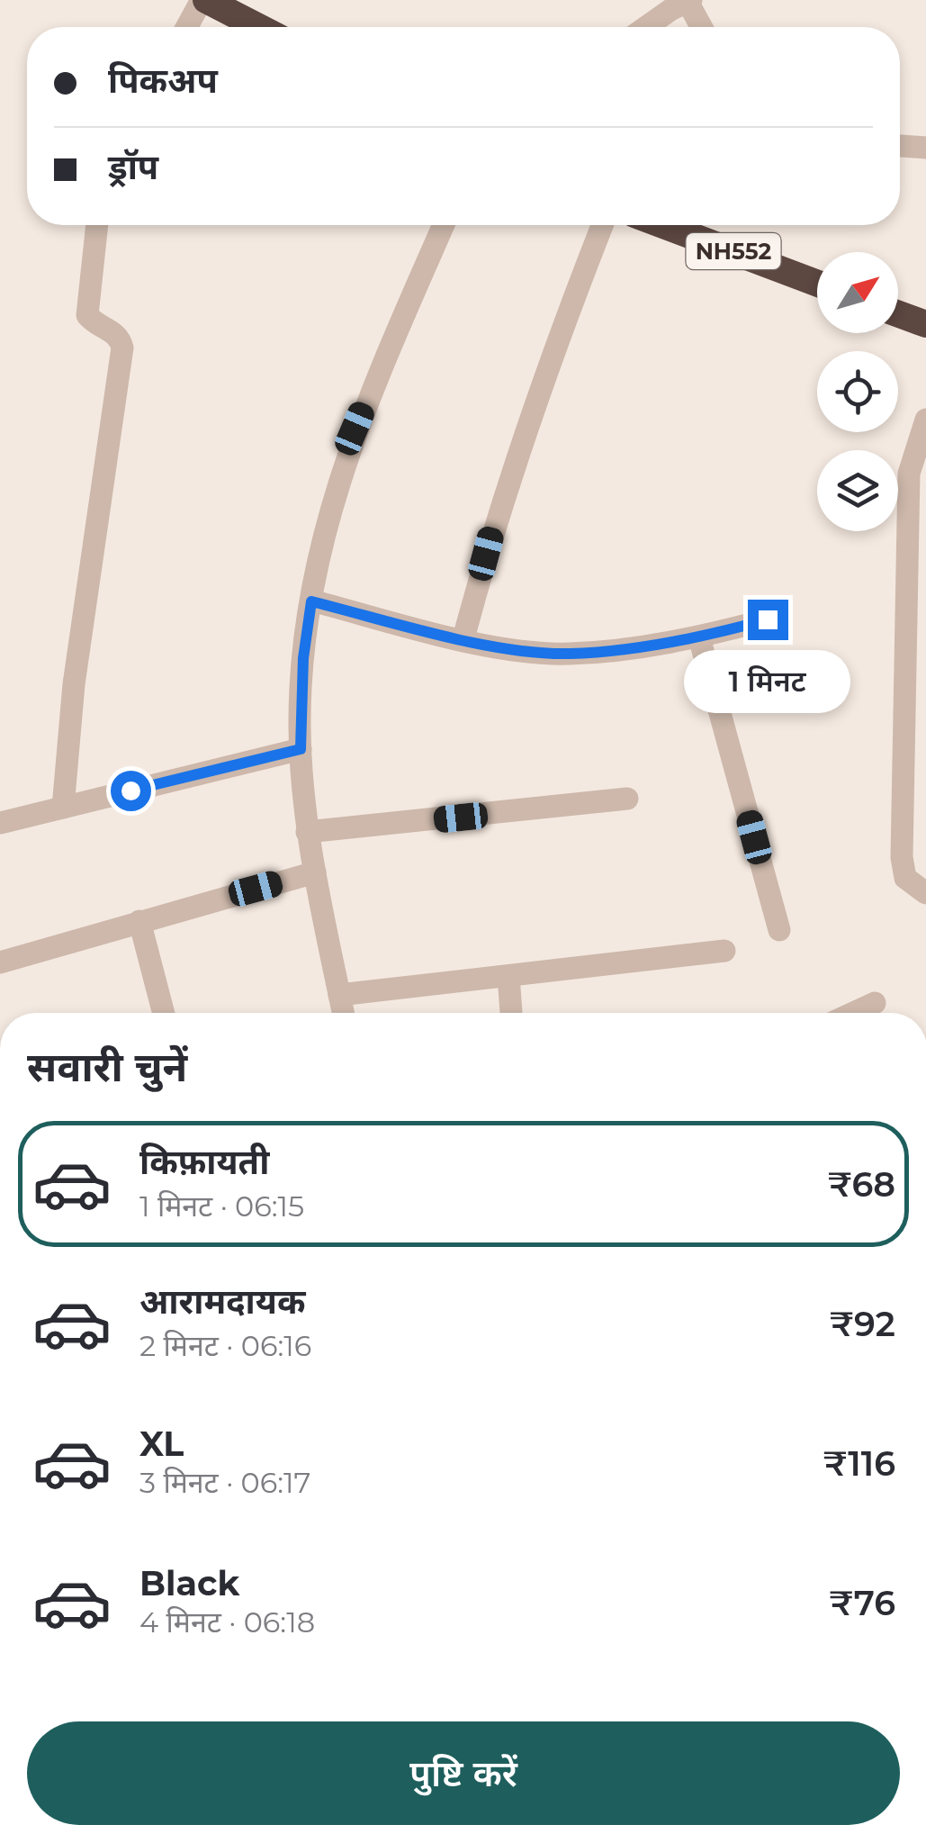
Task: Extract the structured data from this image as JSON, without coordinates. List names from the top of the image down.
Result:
{
  "streets": {
    "highway": ["NH552"]
  },
  "north": "top right",
  "page": {
    "banner": ["पिकअप", "ड्रॉप"],
    "bubble": "1 मिनट",
    "heading": "सवारी चुनें",
    "list": [
      {
        "name": "किफ़ायती",
        "note": "1 मिनट · 06:15",
        "value": "₹68"
      },
      {
        "name": "आरामदायक",
        "note": "2 मिनट · 06:16",
        "value": "₹92"
      },
      {
        "name": "XL",
        "note": "3 मिनट · 06:17",
        "value": "₹116"
      },
      {
        "name": "Black",
        "note": "4 मिनट · 06:18",
        "value": "₹76"
      }
    ],
    "buttons": "पुष्टि करें"
  }
}
